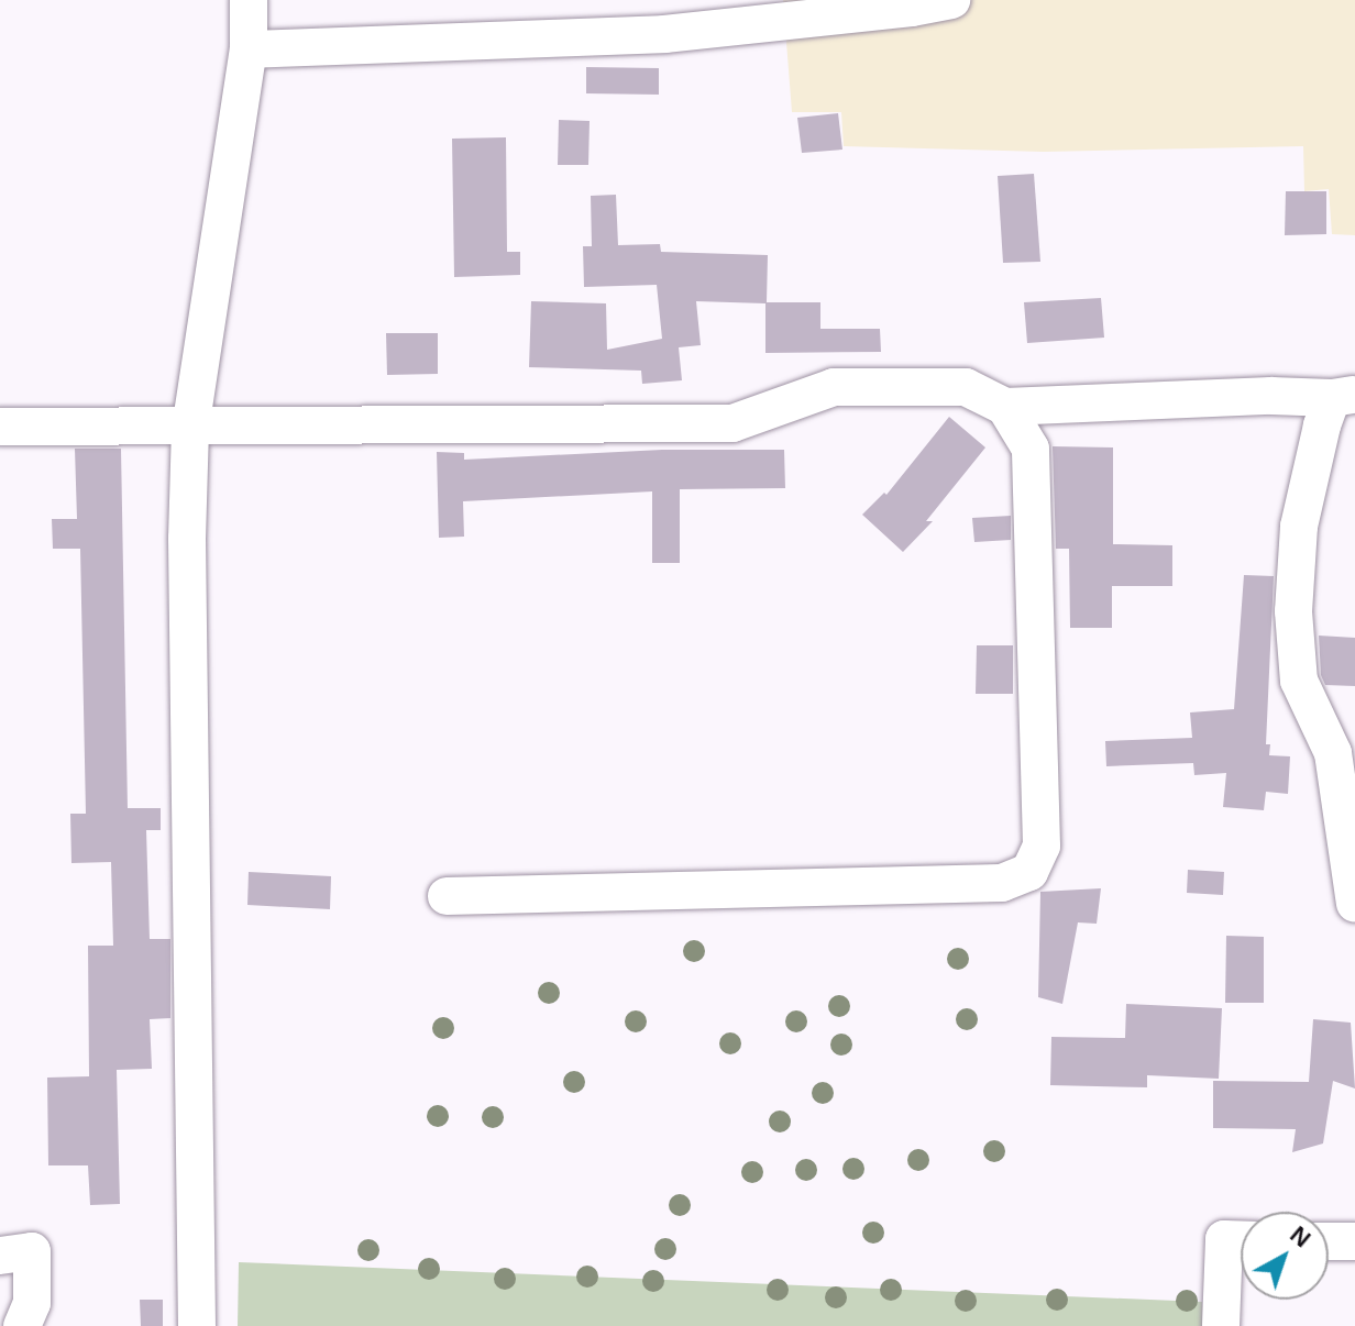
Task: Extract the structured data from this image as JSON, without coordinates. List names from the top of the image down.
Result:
{
  "north": "top right"
}
